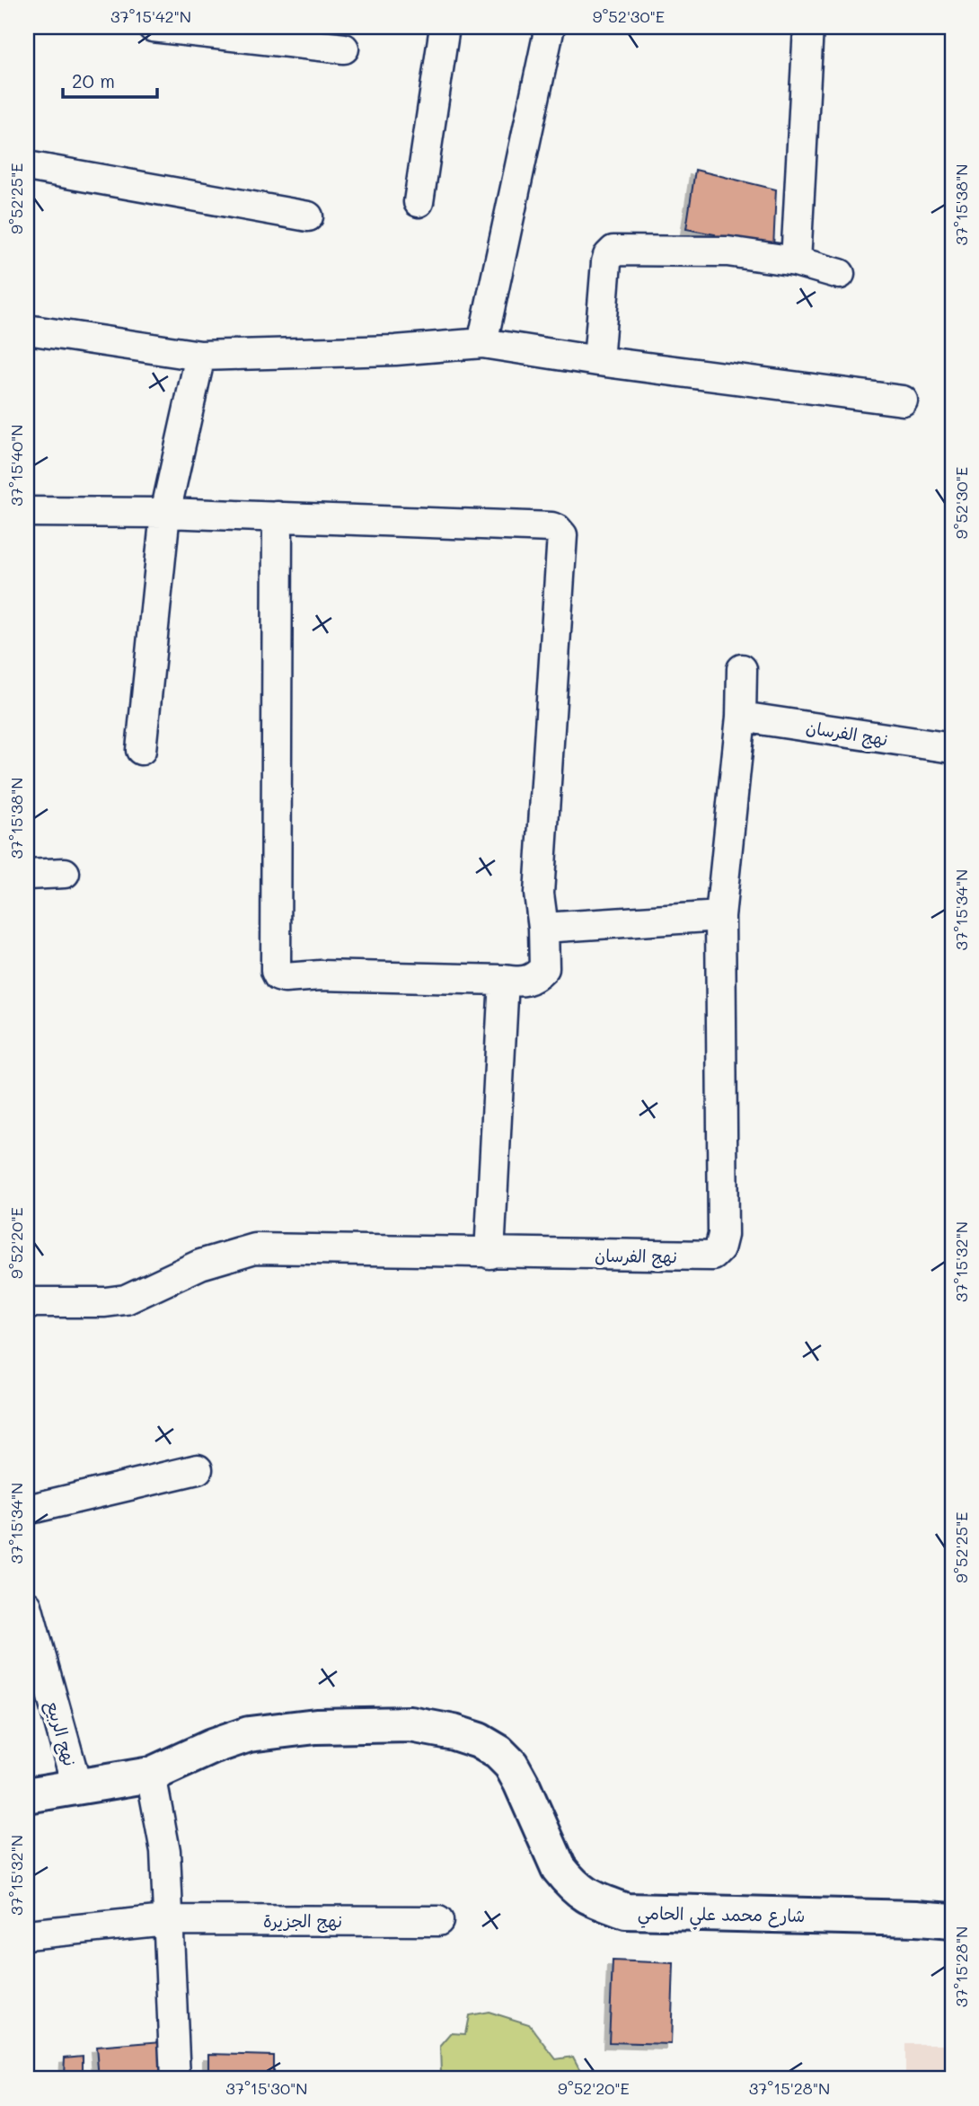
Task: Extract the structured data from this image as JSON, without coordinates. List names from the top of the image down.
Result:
{
  "streets": {
    "street": [
      "نهج الفرسان",
      "نهج الربيع",
      "شارع محمد علي الحامي",
      "نهج الجزيرة"
    ]
  },
  "crossings": [
    ["نهج الربيع", "شارع محمد علي الحامي"]
  ],
  "scale_bar": "20 m",
  "coordinates": [
    "37°15'42\"N",
    "9°52'30\"E",
    "9°52'25\"E",
    "37°15'38\"N",
    "37°15'40\"N",
    "37°15'34\"N",
    "9°52'20\"E",
    "37°15'32\"N",
    "37°15'28\"N",
    "37°15'30\"N"
  ]
}
